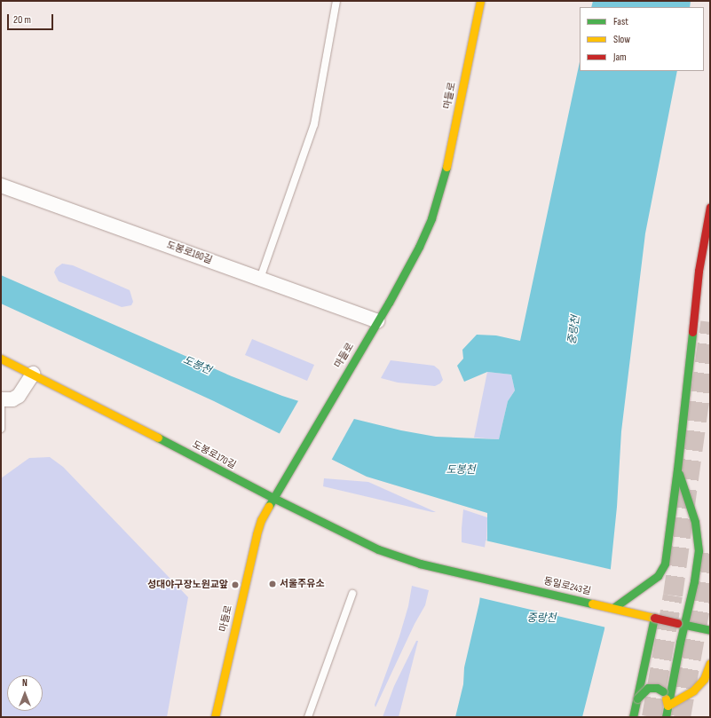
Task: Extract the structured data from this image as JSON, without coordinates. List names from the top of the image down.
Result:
{
  "streets": {
    "main road": ["마들로", "도봉로170길", "동일로243길"],
    "street": ["도봉로180길"]
  },
  "crossings": [
    ["마들로", "도봉로180길"],
    ["마들로", "도봉로170길"],
    ["도봉로170길", "동일로243길"]
  ],
  "water": ["중랑천", "도봉천"],
  "places": ["서울주유소", "성대야구장노원교앞"],
  "legend": ["Fast", "Slow", "Jam"],
  "scale_bar": "20 m",
  "north": "top"
}
